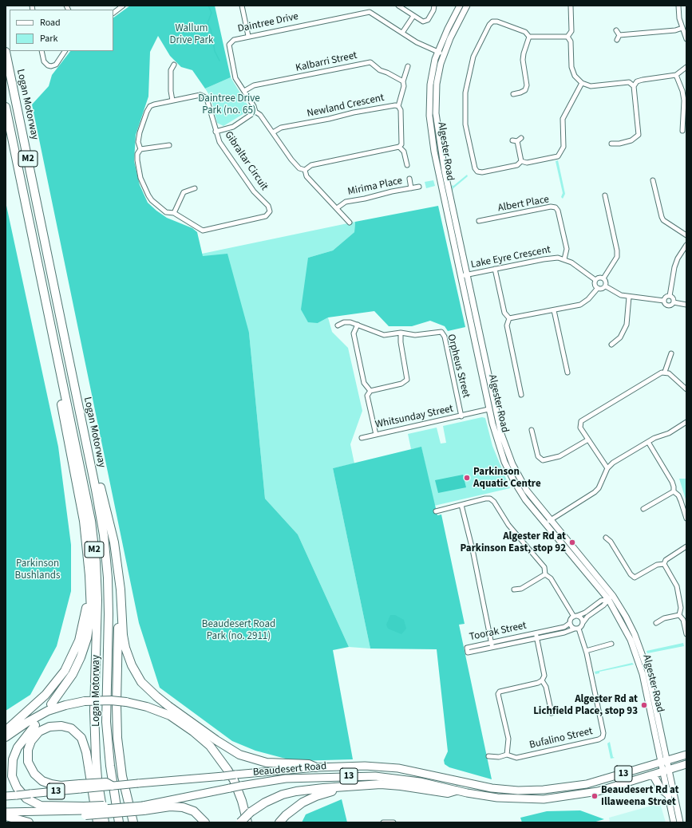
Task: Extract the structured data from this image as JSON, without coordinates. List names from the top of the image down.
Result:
{
  "streets": {
    "highway": [
      "Logan Motorway",
      "M2",
      "Beaudesert Road",
      "13"
    ],
    "main road": ["Algester Road"],
    "street": [
      "Daintree Drive",
      "Kalbarri Street",
      "Newland Crescent",
      "Gibraltar Circuit",
      "Mirima Place",
      "Albert Place",
      "Lake Eyre Crescent",
      "Orpheus Street",
      "Whitsunday Street",
      "Toorak Street",
      "Bufalino Street"
    ]
  },
  "crossings": [
    ["Daintree Drive", "Kalbarri Street"],
    ["Daintree Drive", "Newland Crescent"],
    ["Daintree Drive", "Algester Road"],
    ["Daintree Drive", "Mirima Place"],
    ["Algester Road", "Lake Eyre Crescent"],
    ["Algester Road", "Whitsunday Street"],
    ["Algester Road", "Beaudesert Road"],
    ["Albert Place", "Lake Eyre Crescent"],
    ["Orpheus Street", "Whitsunday Street"],
    ["Toorak Street", "Bufalino Street"]
  ],
  "parks": [
    "Wallum Drive Park",
    "Daintree Drive Park (no. 65)",
    "Parkinson Bushlands",
    "Beaudesert Road Park (no. 2911)"
  ],
  "places": [
    "Parkinson Aquatic Centre",
    "Algester Rd at Parkinson East, stop 92",
    "Algester Rd at Lichfield Place, stop 93",
    "Beaudesert Rd at Illaweena Street"
  ],
  "legend": ["Road", "Park"]
}
